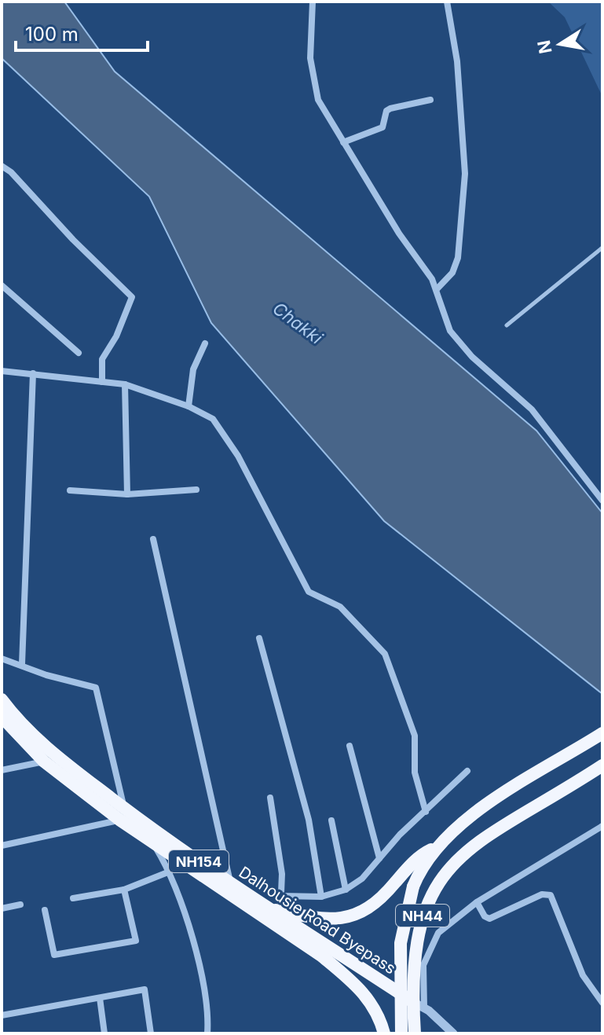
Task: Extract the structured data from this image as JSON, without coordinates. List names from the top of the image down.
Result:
{
  "streets": {
    "highway": ["NH154", "NH44", "Dalhousie Road Byepass"]
  },
  "crossings": [
    ["NH154", "Dalhousie Road Byepass"],
    ["NH44", "Dalhousie Road Byepass"]
  ],
  "water": ["Chakki"],
  "scale_bar": "100 m",
  "north": "left"
}
